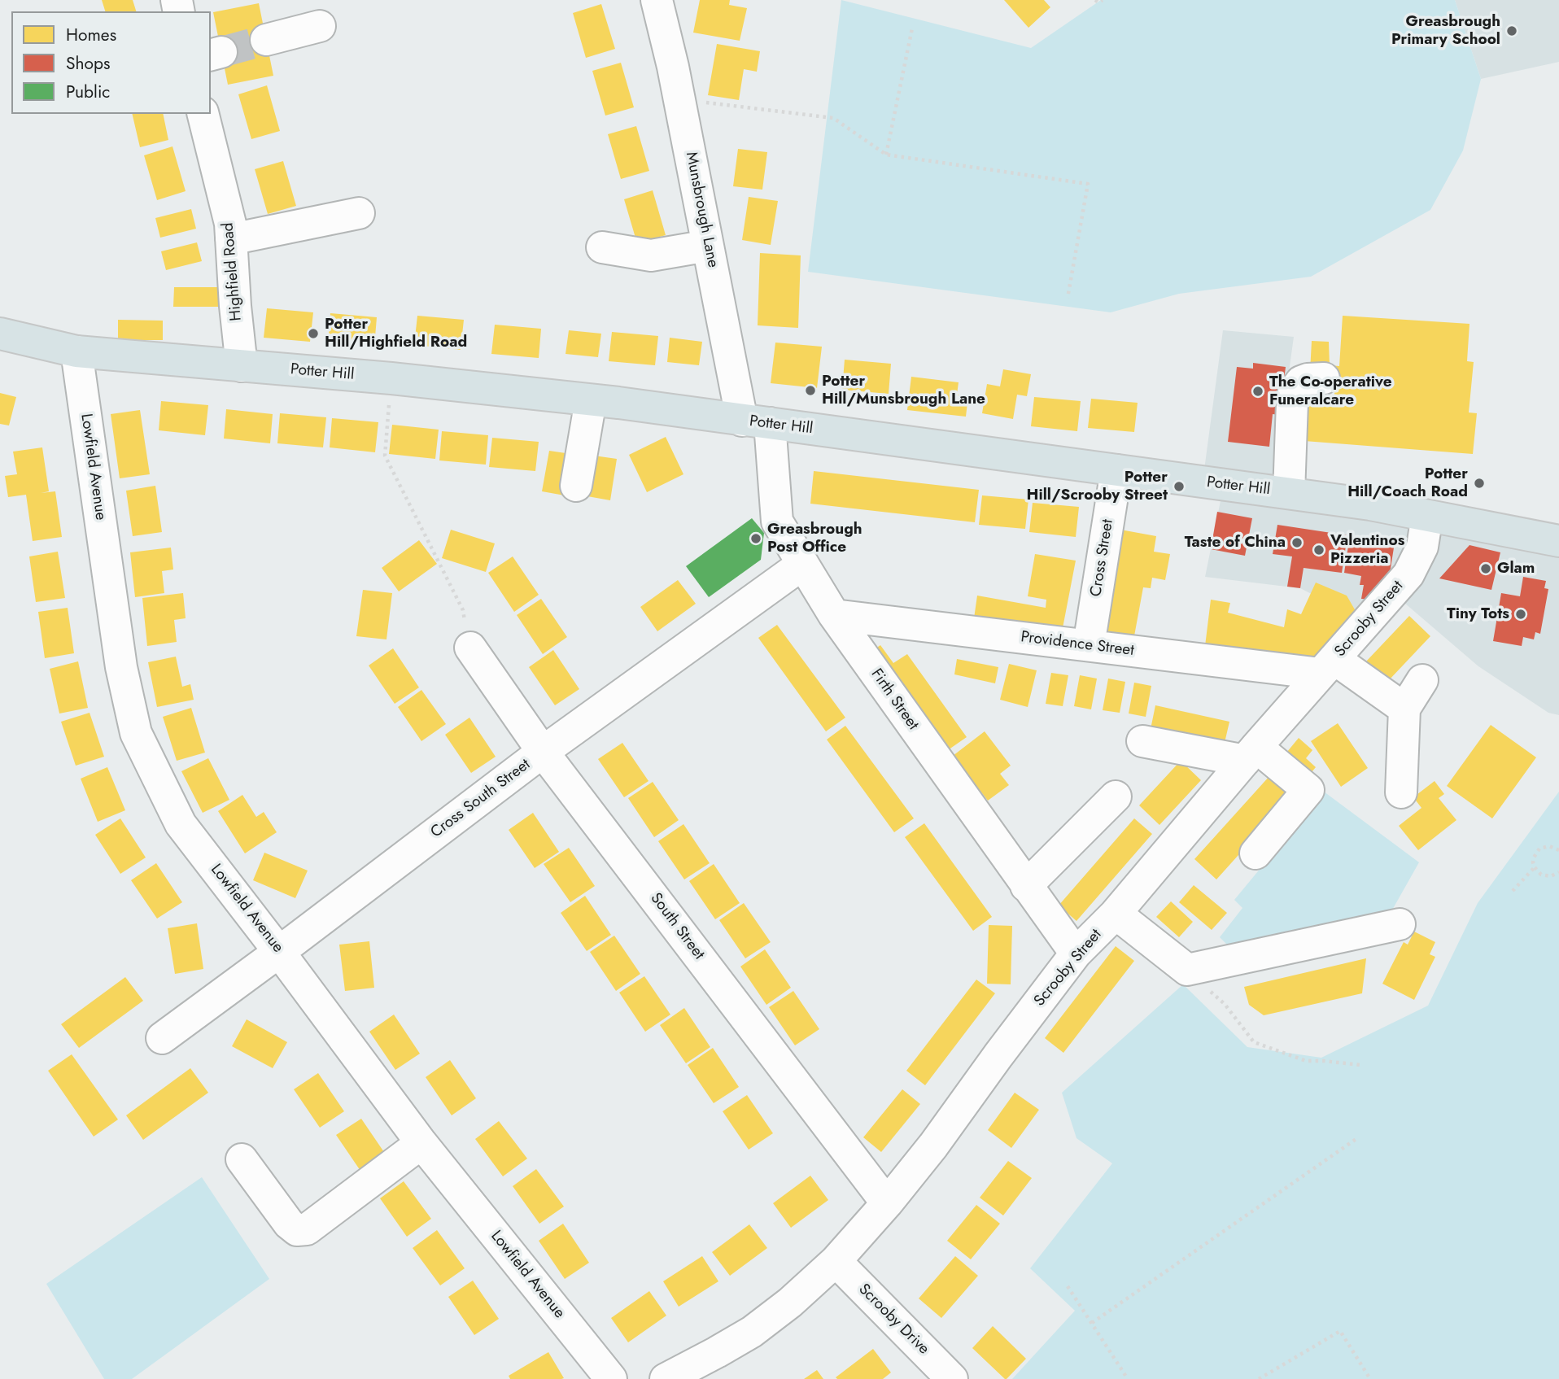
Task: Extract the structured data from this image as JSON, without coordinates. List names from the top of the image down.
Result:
{
  "streets": {
    "main road": ["Potter Hill"],
    "street": [
      "Munsbrough Lane",
      "Highfield Road",
      "Lowfield Avenue",
      "Cross Street",
      "Scrooby Street",
      "Providence Street",
      "Firth Street",
      "Cross South Street",
      "South Street",
      "Scrooby Drive"
    ]
  },
  "crossings": [
    ["Munsbrough Lane", "Potter Hill"],
    ["Munsbrough Lane", "Firth Street"],
    ["Highfield Road", "Potter Hill"],
    ["Potter Hill", "Lowfield Avenue"],
    ["Potter Hill", "Cross Street"],
    ["Potter Hill", "Scrooby Street"],
    ["Potter Hill", "Firth Street"],
    ["Lowfield Avenue", "Cross South Street"],
    ["Cross Street", "Providence Street"],
    ["Scrooby Street", "Providence Street"],
    ["Scrooby Street", "Firth Street"],
    ["Scrooby Street", "South Street"],
    ["Scrooby Street", "Scrooby Drive"],
    ["Providence Street", "Firth Street"],
    ["Firth Street", "Cross South Street"],
    ["Cross South Street", "South Street"]
  ],
  "places": [
    "Greasbrough Primary School",
    "Potter Hill/Highfield Road",
    "Potter Hill/Munsbrough Lane",
    "The Co-operative Funeralcare",
    "Potter Hill/Coach Road",
    "Potter Hill/Scrooby Street",
    "Greasbrough Post Office",
    "Taste of China",
    "Valentinos Pizzeria",
    "Glam",
    "Tiny Tots"
  ],
  "legend": ["Homes", "Shops", "Public"]
}
